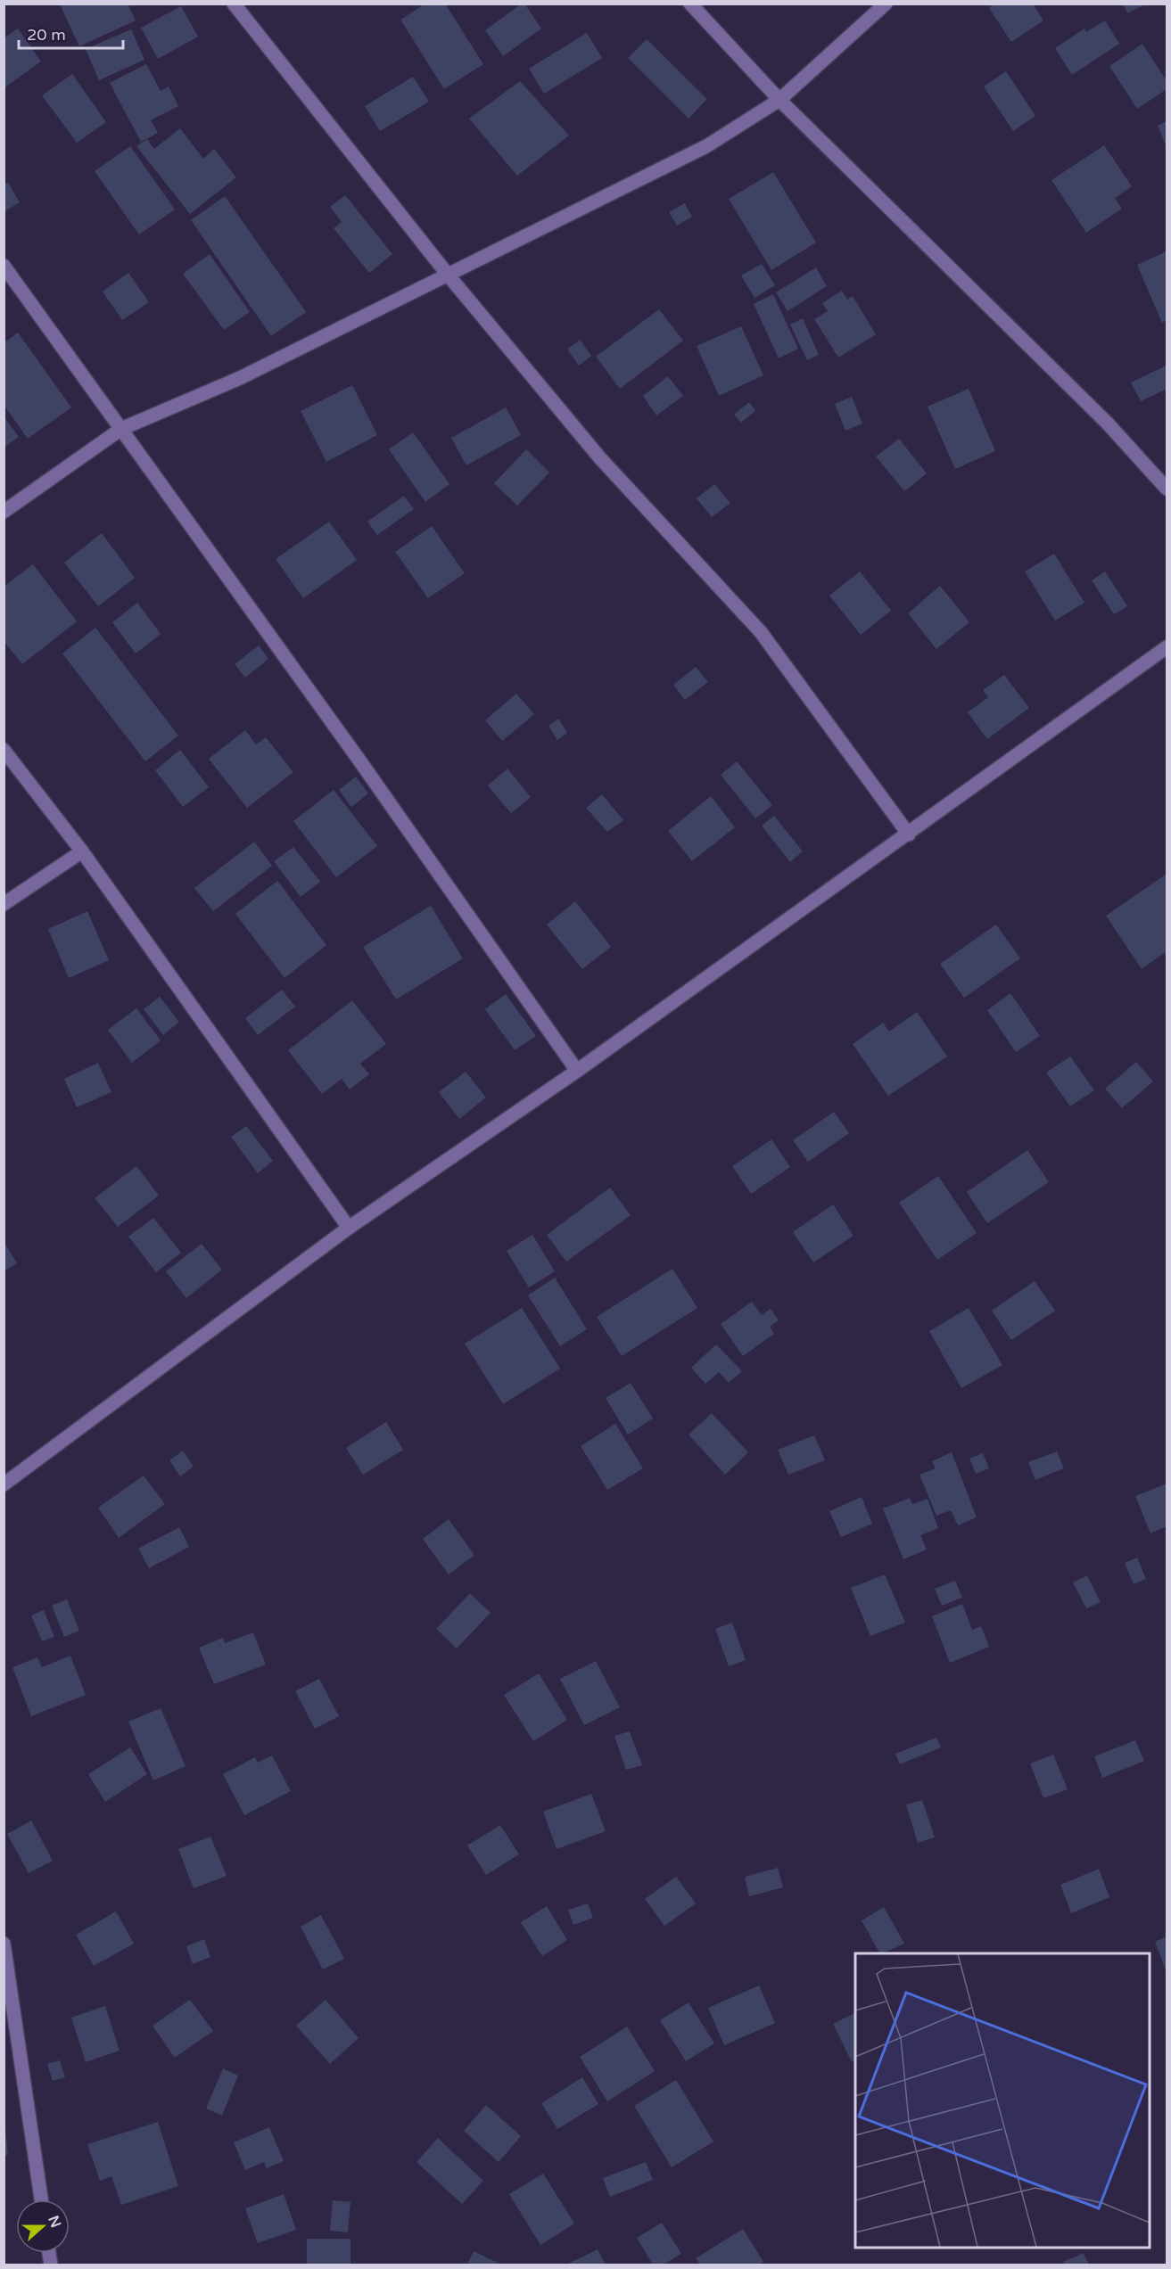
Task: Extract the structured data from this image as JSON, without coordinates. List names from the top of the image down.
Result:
{
  "scale_bar": "20 m",
  "north": "right"
}
